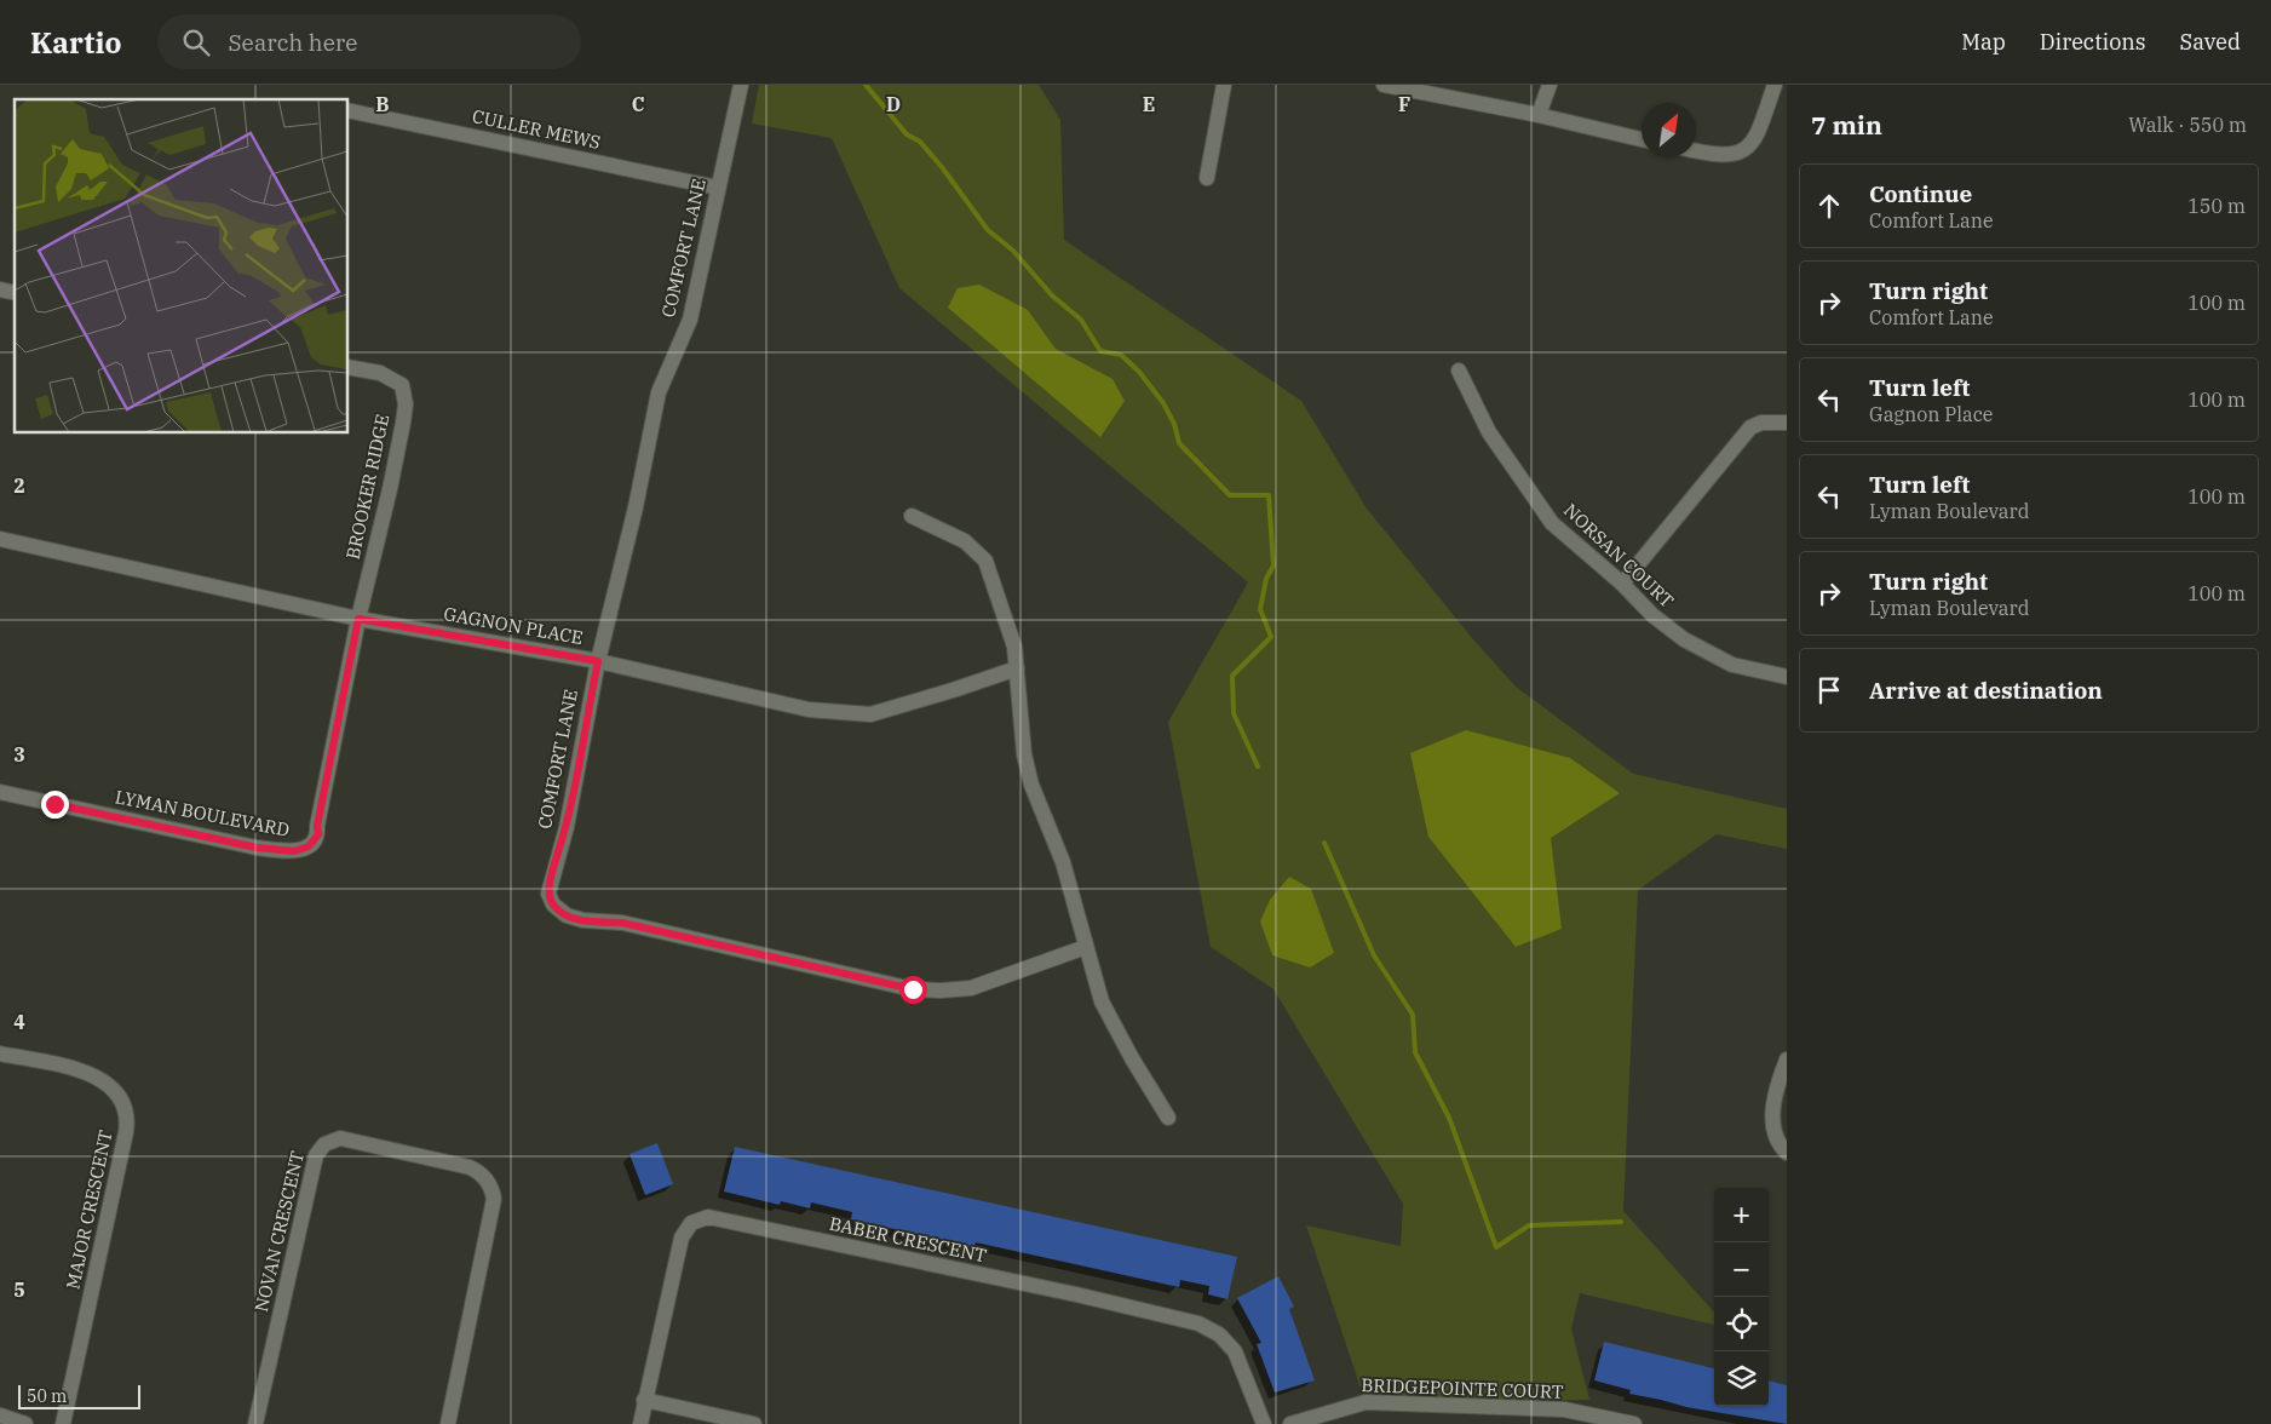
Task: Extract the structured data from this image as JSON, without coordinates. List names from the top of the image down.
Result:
{
  "streets": {
    "street": [
      "CULLER MEWS",
      "COMFORT LANE",
      "BROOKER RIDGE",
      "NORSAN COURT",
      "GAGNON PLACE",
      "LYMAN BOULEVARD",
      "MAJOR CRESCENT",
      "NOVAN CRESCENT",
      "BABER CRESCENT",
      "BRIDGEPOINTE COURT"
    ]
  },
  "crossings": [
    ["CULLER MEWS", "COMFORT LANE"],
    ["COMFORT LANE", "GAGNON PLACE"],
    ["BROOKER RIDGE", "GAGNON PLACE"],
    ["BROOKER RIDGE", "LYMAN BOULEVARD"],
    ["GAGNON PLACE", "LYMAN BOULEVARD"]
  ],
  "scale_bar": "50 m",
  "north": "top right",
  "page": {
    "header": "Kartio",
    "search": "Search here",
    "nav": ["Map", "Directions", "Saved"],
    "heading": ["7 min", "Walk · 550 m"],
    "list": [
      ["Continue", "Comfort Lane", "150 m"],
      ["Turn right", "Comfort Lane", "100 m"],
      ["Turn left", "Gagnon Place", "100 m"],
      ["Turn left", "Lyman Boulevard", "100 m"],
      ["Turn right", "Lyman Boulevard", "100 m"],
      "Arrive at destination"
    ],
    "map_buttons": ["+", "−"],
    "scale": "50 m"
  },
  "grid": {
    "columns": [
      "B",
      "C",
      "D",
      "E",
      "F"
    ],
    "rows": [
      "2",
      "3",
      "4",
      "5"
    ]
  }
}
